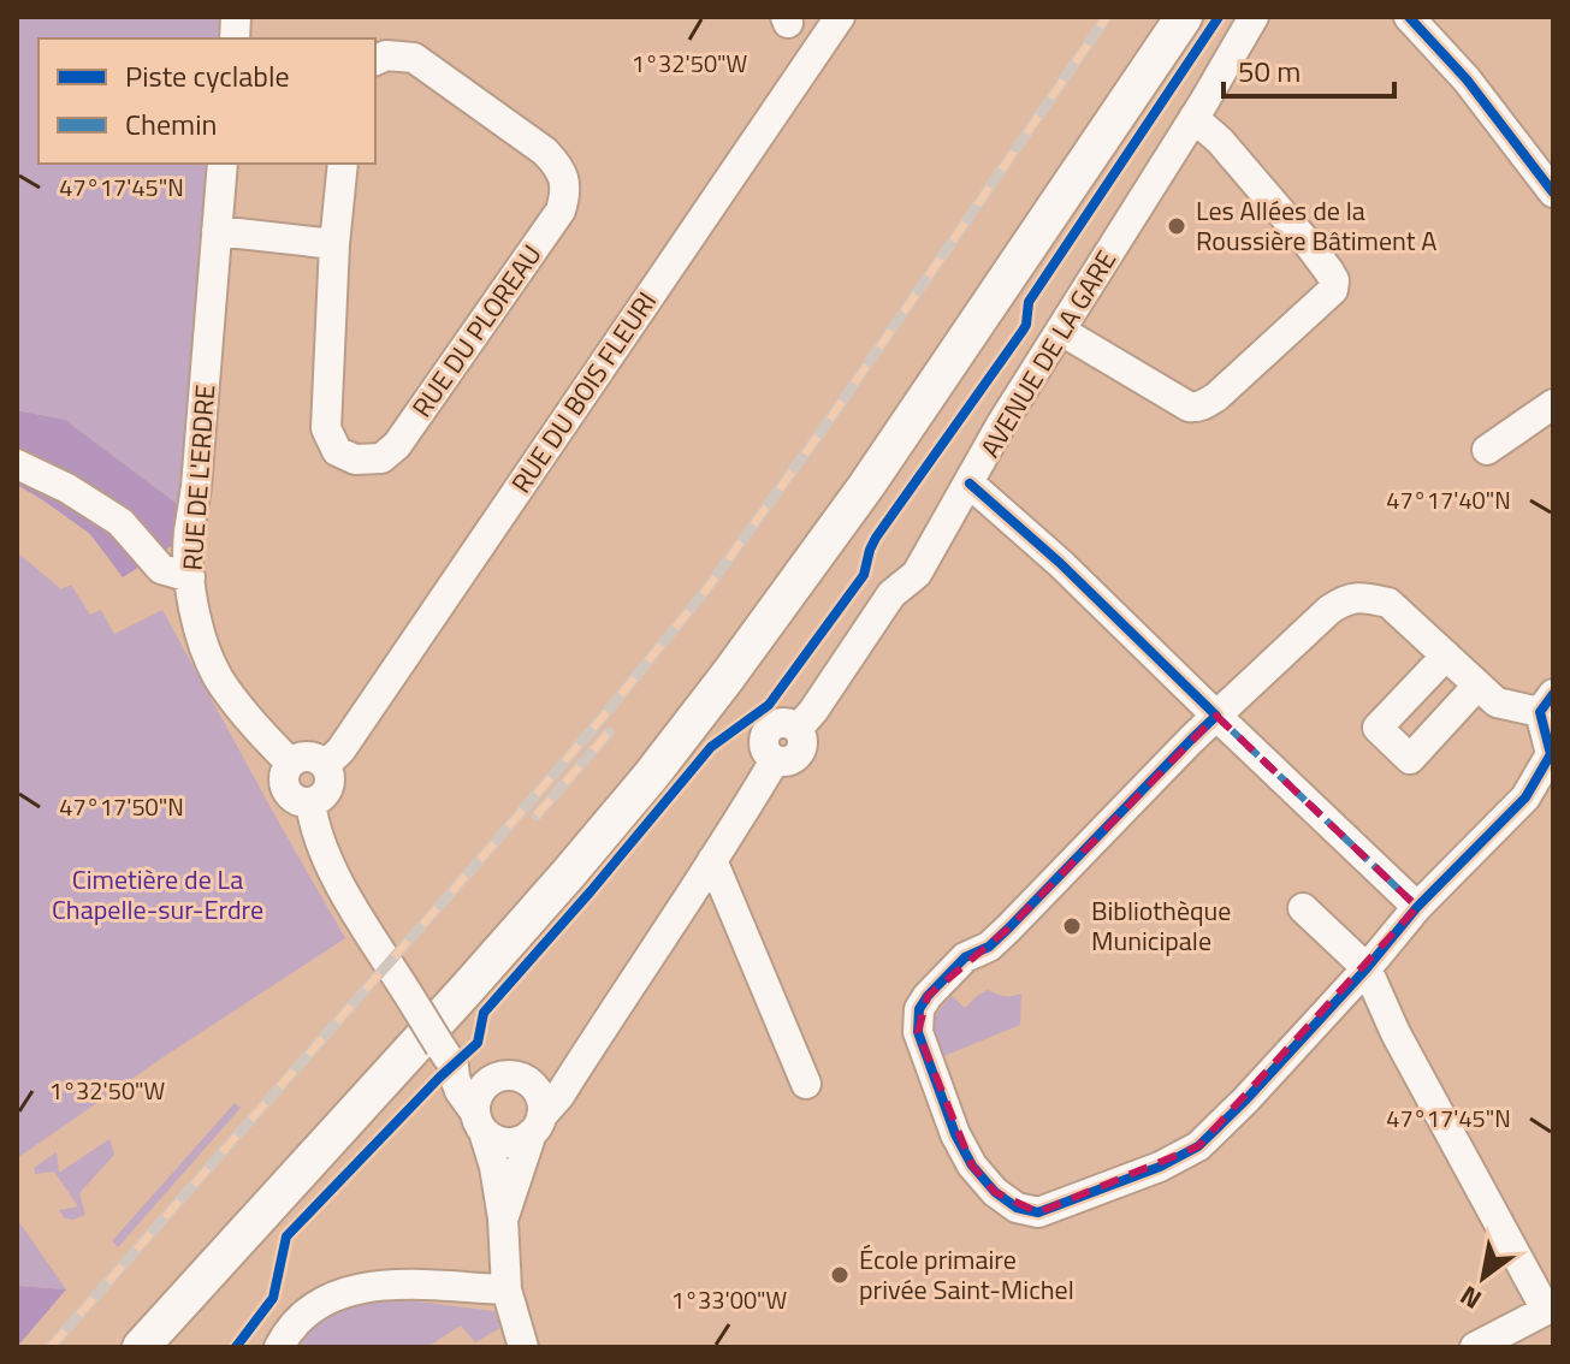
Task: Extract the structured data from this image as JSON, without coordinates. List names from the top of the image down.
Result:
{
  "streets": {
    "street": [
      "RUE DU PLOREAU",
      "AVENUE DE LA GARE",
      "RUE DU BOIS FLEURI",
      "RUE DE L'ERDRE"
    ]
  },
  "crossings": [
    ["RUE DU BOIS FLEURI", "RUE DE L'ERDRE"]
  ],
  "parks": ["Cimetière de La Chapelle-sur-Erdre"],
  "places": ["Les Allées de la Roussière Bâtiment A", "Bibliothèque Municipale", "École primaire privée Saint-Michel"],
  "legend": ["Piste cyclable", "Chemin"],
  "scale_bar": "50 m",
  "north": "bottom left",
  "coordinates": [
    "1°32'50\"W",
    "47°17'45\"N",
    "47°17'40\"N",
    "47°17'50\"N",
    "1°33'00\"W"
  ]
}
